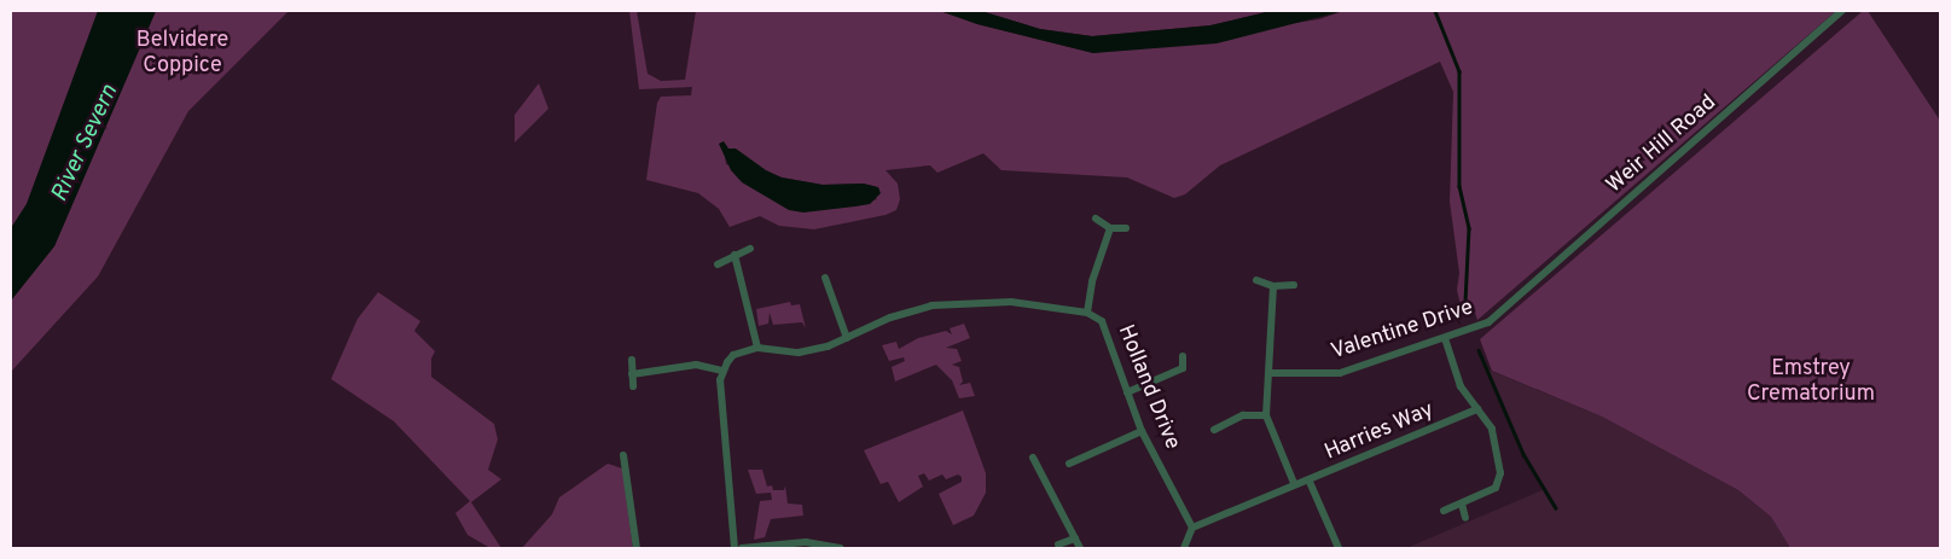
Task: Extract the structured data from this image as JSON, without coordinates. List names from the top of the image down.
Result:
{
  "streets": {
    "street": [
      "Weir Hill Road",
      "Valentine Drive",
      "Holland Drive",
      "Harries Way"
    ]
  },
  "crossings": [
    ["Weir Hill Road", "Valentine Drive"]
  ],
  "water": ["River Severn"],
  "parks": ["Belvidere Coppice", "Emstrey Crematorium"]
}
